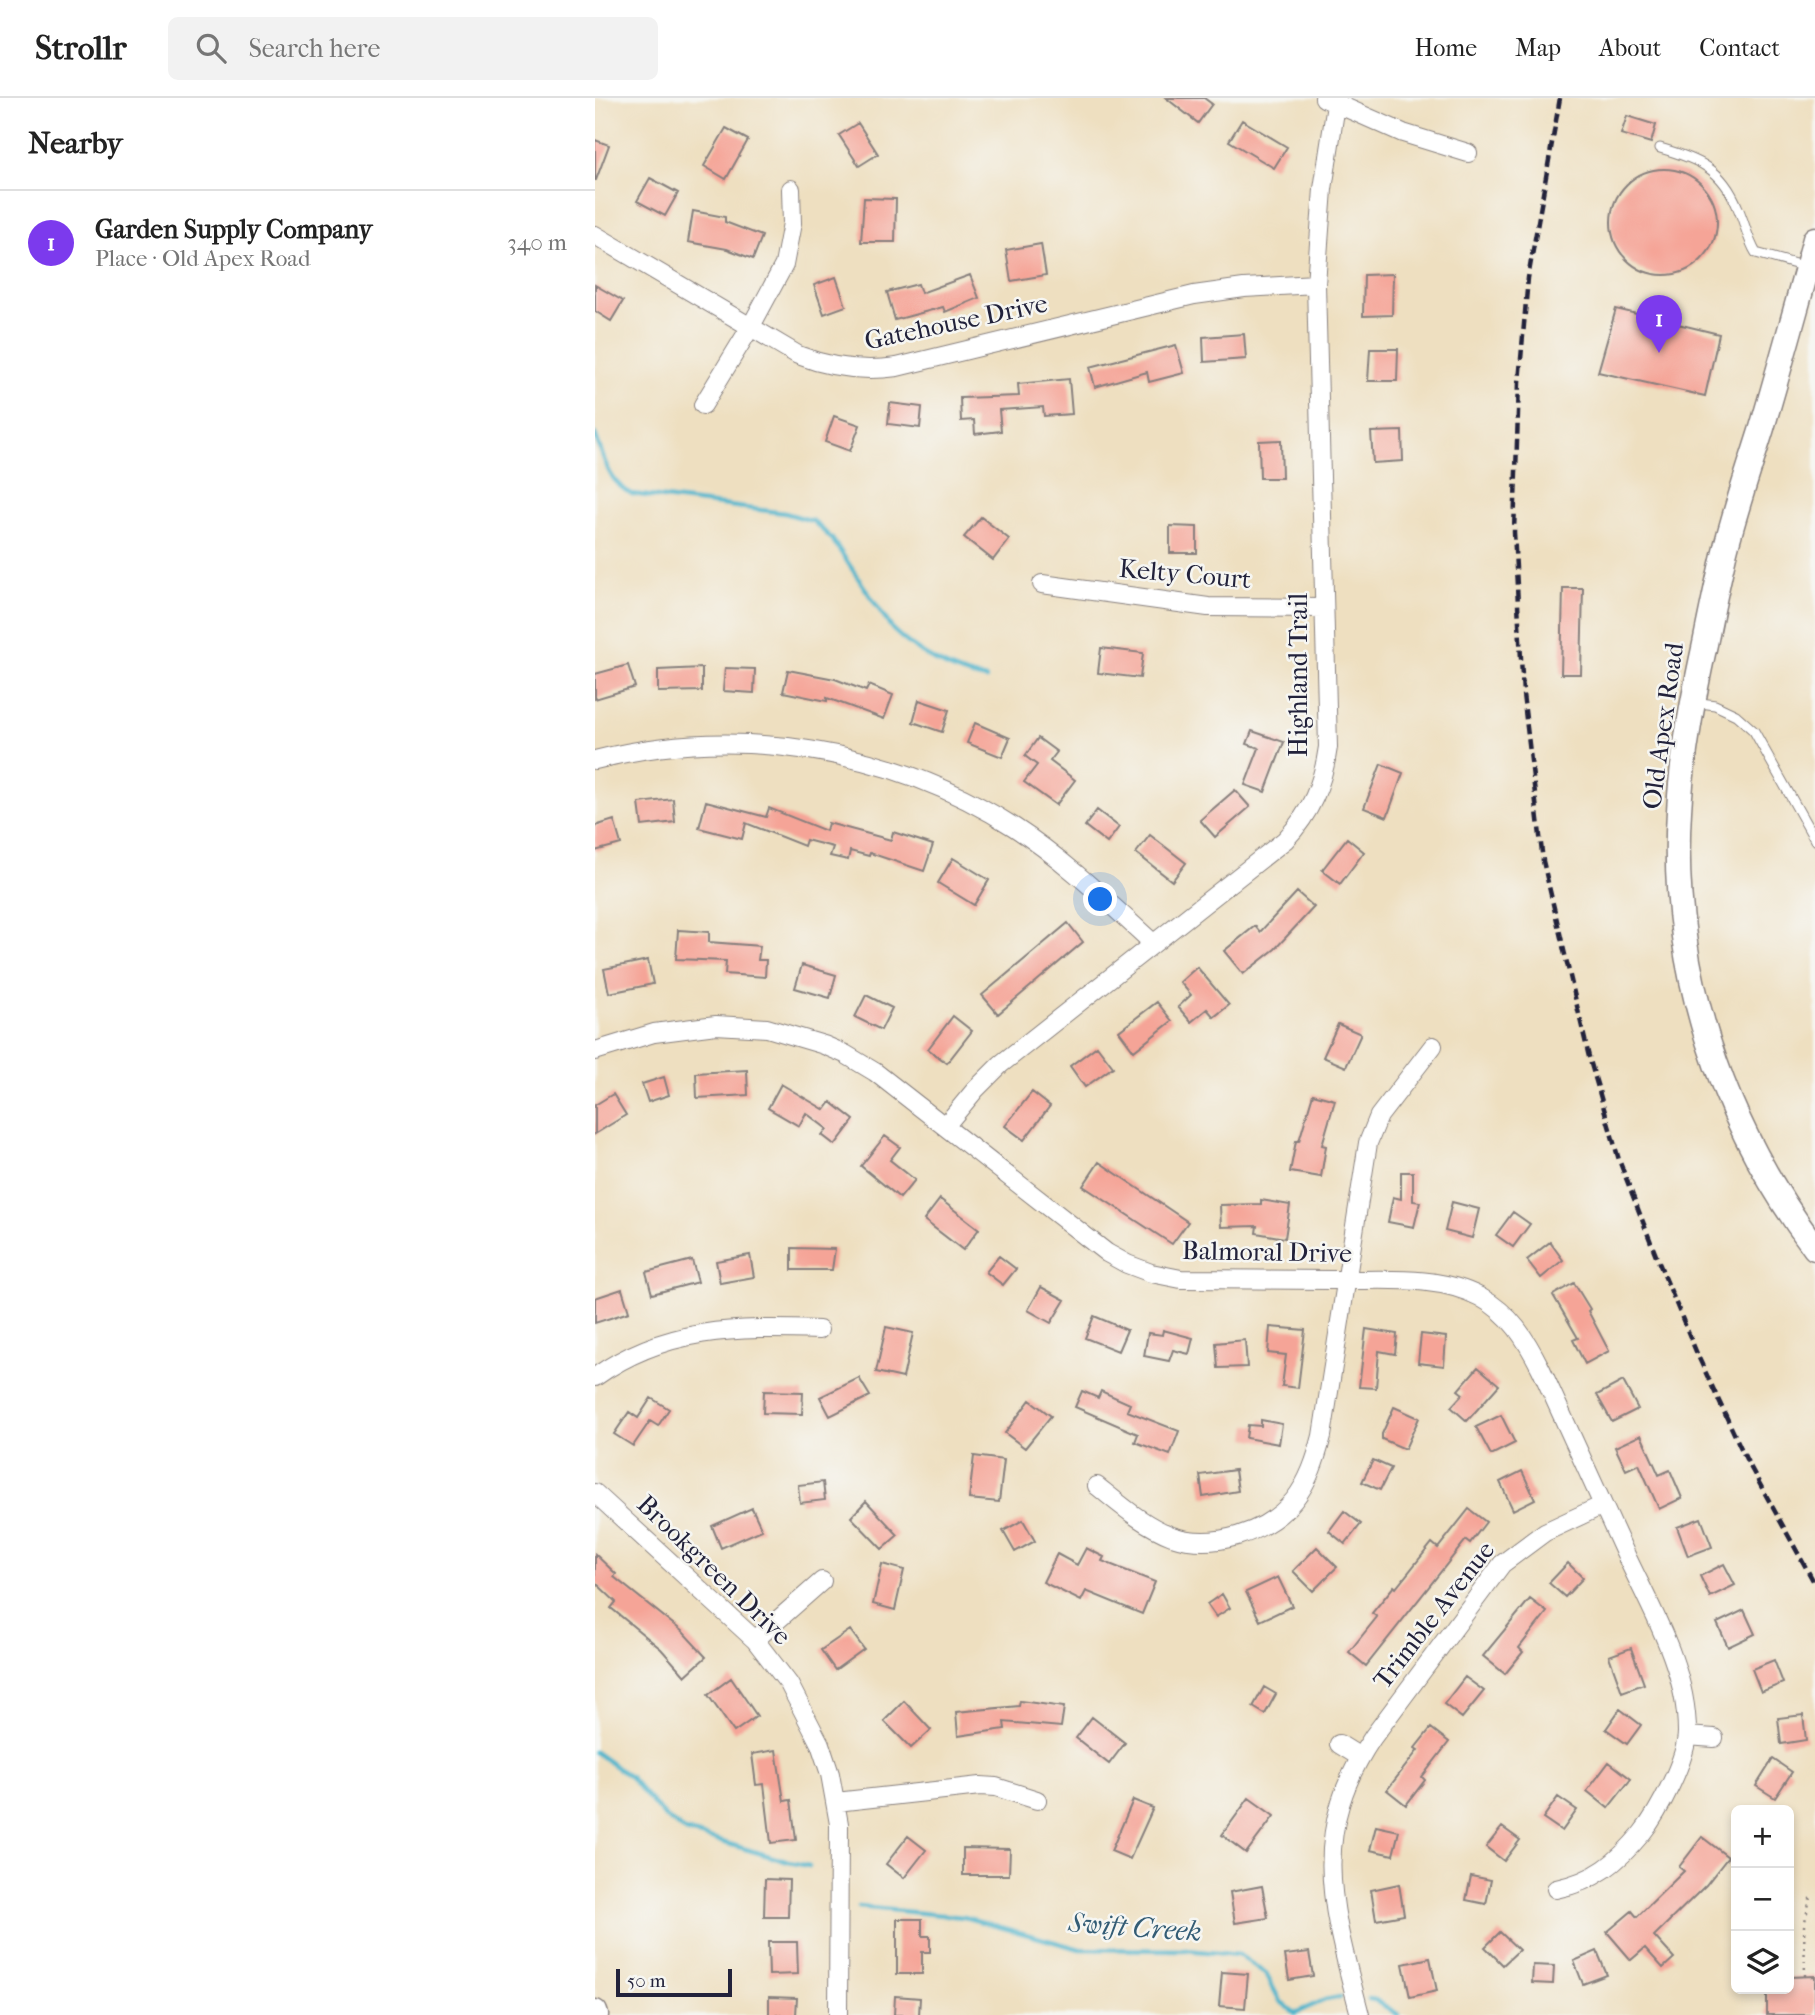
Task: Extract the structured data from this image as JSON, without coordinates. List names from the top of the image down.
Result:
{
  "streets": {
    "main road": ["Old Apex Road"],
    "street": [
      "Gatehouse Drive",
      "Kelty Court",
      "Highland Trail",
      "Balmoral Drive",
      "Brookgreen Drive",
      "Trimble Avenue"
    ]
  },
  "crossings": [
    ["Gatehouse Drive", "Highland Trail"],
    ["Kelty Court", "Highland Trail"],
    ["Highland Trail", "Balmoral Drive"],
    ["Balmoral Drive", "Trimble Avenue"]
  ],
  "water": ["Swift Creek"],
  "scale_bar": "50 m",
  "page": {
    "header": "Strollr",
    "search": "Search here",
    "nav": [
      "Home",
      "Map",
      "About",
      "Contact"
    ],
    "heading": "Nearby",
    "list": [
      {
        "mark": "1",
        "name": "Garden Supply Company",
        "note": "Place · Old Apex Road",
        "value": "340 m"
      }
    ],
    "pins": "1",
    "map_buttons": ["+", "−"],
    "scale": "50 m"
  }
}
